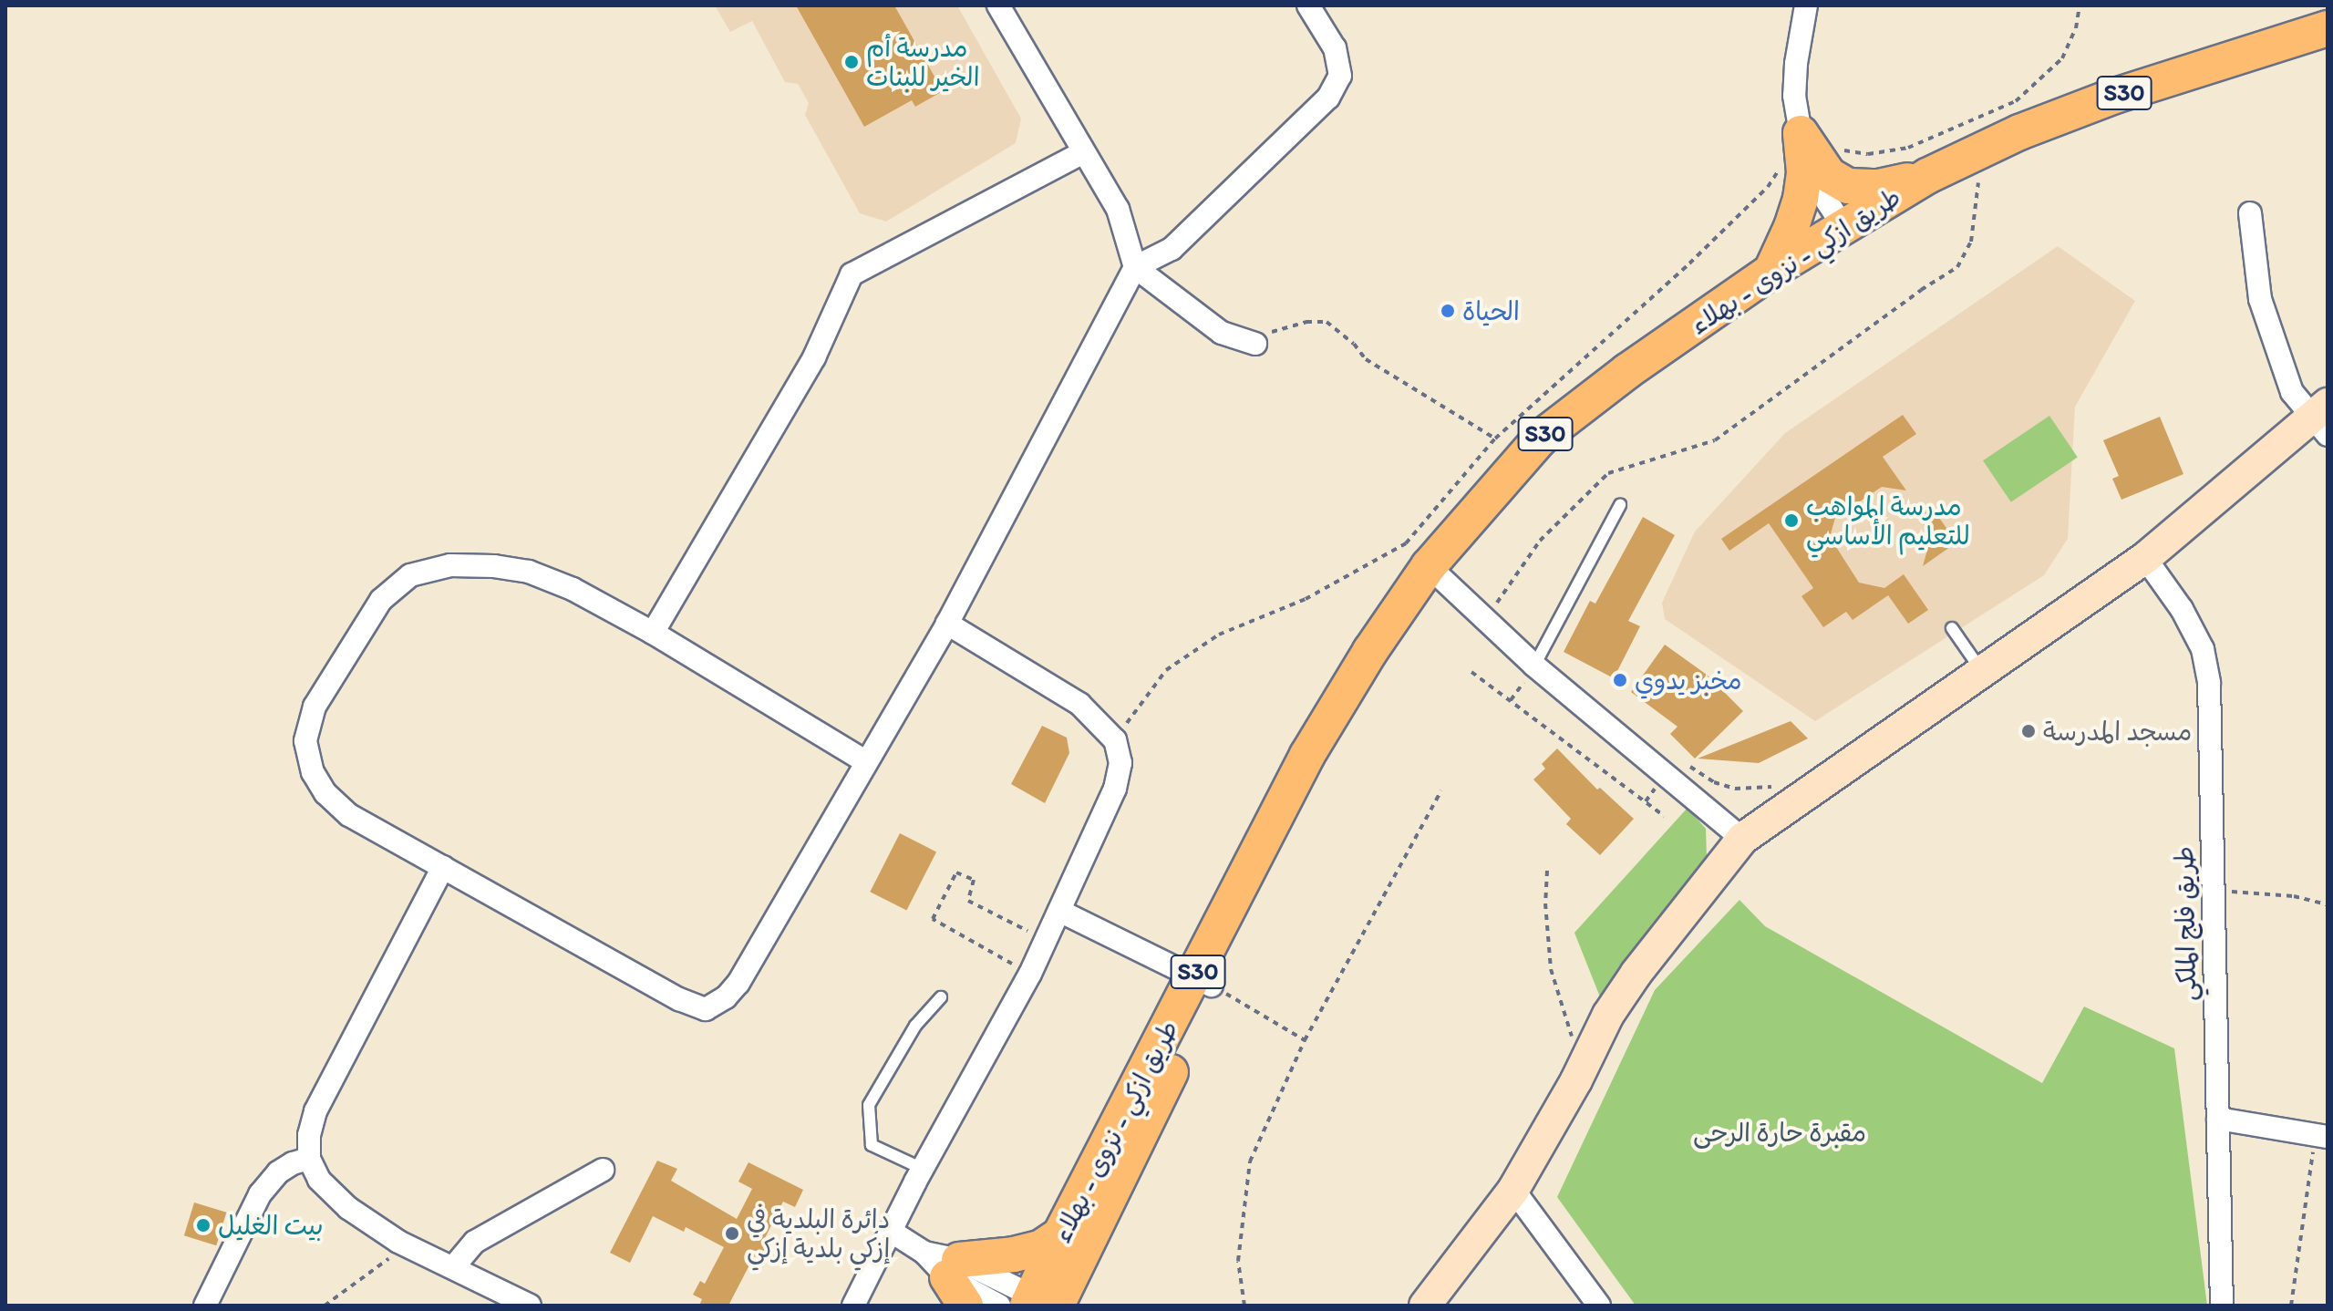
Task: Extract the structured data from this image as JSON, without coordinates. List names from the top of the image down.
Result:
{
  "streets": {
    "main road": ["S30", "طريق ازكي - نزوى - بهلاء"],
    "street": ["طريق فلج الملكي"]
  },
  "parks": ["مقبرة حارة الرحى"],
  "places": [
    "مدرسة أم الخير للبنات",
    "الحياة",
    "مدرسة المواهب للتعليم الأساسي",
    "مخبز يدوي",
    "مسجد المدرسة",
    "بيت الغليل",
    "دائرة البلدية في إزكي بلدية إزكي"
  ]
}
